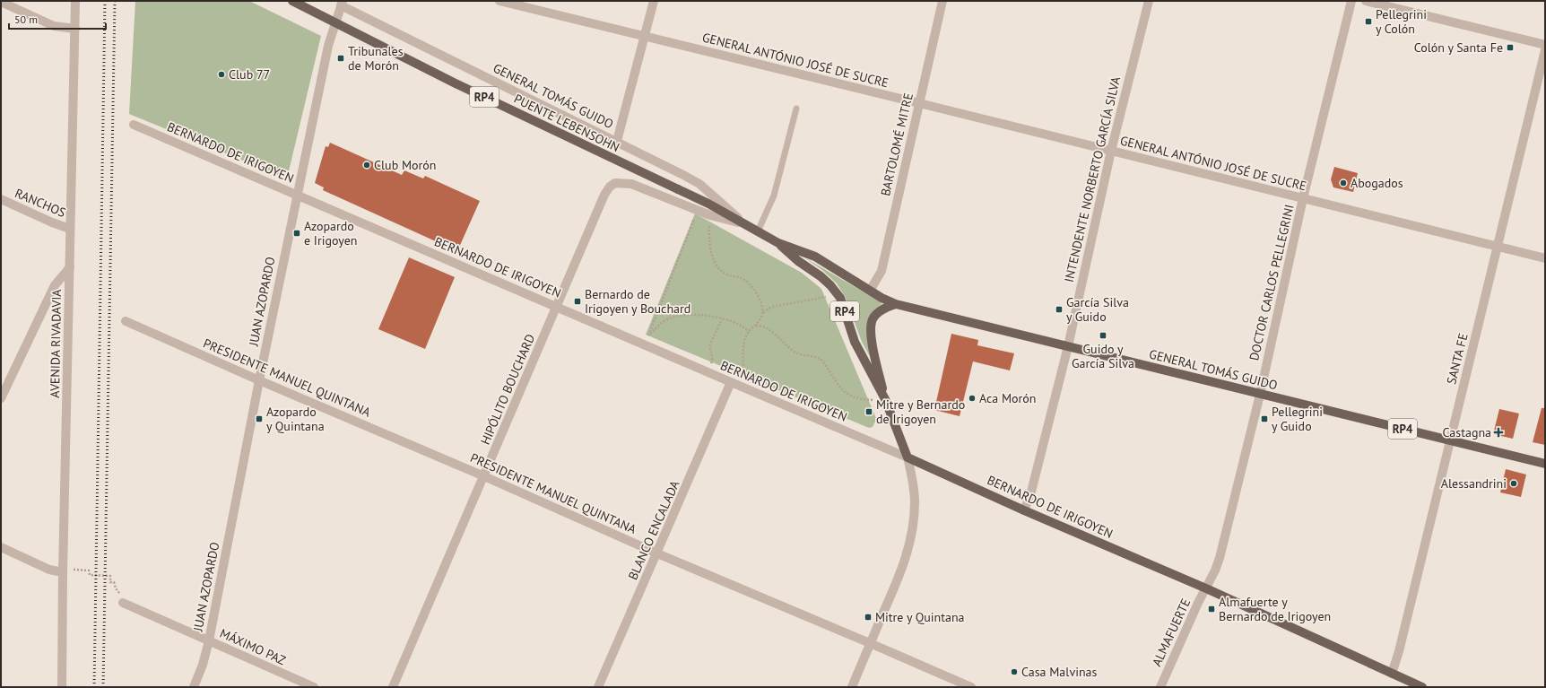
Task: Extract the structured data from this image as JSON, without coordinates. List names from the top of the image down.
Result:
{
  "streets": {
    "main road": [
      "GENERAL TOMÁS GUIDO",
      "RP4",
      "PUENTE LEBENSOHN",
      "BERNARDO DE IRIGOYEN"
    ],
    "street": [
      "GENERAL ANTÓNIO JOSÉ DE SUCRE",
      "BARTOLOMÉ MITRE",
      "INTENDENTE NORBERTO GARCÍA SILVA",
      "RANCHOS",
      "DOCTOR CARLOS PELLEGRINI",
      "JUAN AZOPARDO",
      "AVENIDA RIVADAVIA",
      "SANTA FE",
      "PRESIDENTE MANUEL QUINTANA",
      "HIPÓLITO BOUCHARD",
      "BLANCO ENCALADA",
      "ALMAFUERTE",
      "MÁXIMO PAZ"
    ]
  },
  "crossings": [
    ["GENERAL ANTÓNIO JOSÉ DE SUCRE", "BARTOLOMÉ MITRE"],
    ["GENERAL ANTÓNIO JOSÉ DE SUCRE", "INTENDENTE NORBERTO GARCÍA SILVA"],
    ["GENERAL ANTÓNIO JOSÉ DE SUCRE", "DOCTOR CARLOS PELLEGRINI"],
    ["GENERAL ANTÓNIO JOSÉ DE SUCRE", "SANTA FE"],
    ["GENERAL TOMÁS GUIDO", "RP4"],
    ["GENERAL TOMÁS GUIDO", "PUENTE LEBENSOHN"],
    ["GENERAL TOMÁS GUIDO", "BARTOLOMÉ MITRE"],
    ["GENERAL TOMÁS GUIDO", "INTENDENTE NORBERTO GARCÍA SILVA"],
    ["GENERAL TOMÁS GUIDO", "DOCTOR CARLOS PELLEGRINI"],
    ["GENERAL TOMÁS GUIDO", "JUAN AZOPARDO"],
    ["GENERAL TOMÁS GUIDO", "SANTA FE"],
    ["GENERAL TOMÁS GUIDO", "HIPÓLITO BOUCHARD"],
    ["RP4", "BERNARDO DE IRIGOYEN"],
    ["BERNARDO DE IRIGOYEN", "INTENDENTE NORBERTO GARCÍA SILVA"],
    ["BERNARDO DE IRIGOYEN", "DOCTOR CARLOS PELLEGRINI"],
    ["BERNARDO DE IRIGOYEN", "JUAN AZOPARDO"],
    ["BERNARDO DE IRIGOYEN", "SANTA FE"],
    ["BERNARDO DE IRIGOYEN", "HIPÓLITO BOUCHARD"],
    ["BERNARDO DE IRIGOYEN", "BLANCO ENCALADA"],
    ["BERNARDO DE IRIGOYEN", "ALMAFUERTE"],
    ["RANCHOS", "AVENIDA RIVADAVIA"],
    ["DOCTOR CARLOS PELLEGRINI", "ALMAFUERTE"],
    ["JUAN AZOPARDO", "PRESIDENTE MANUEL QUINTANA"],
    ["JUAN AZOPARDO", "MÁXIMO PAZ"],
    ["PRESIDENTE MANUEL QUINTANA", "HIPÓLITO BOUCHARD"],
    ["PRESIDENTE MANUEL QUINTANA", "BLANCO ENCALADA"]
  ],
  "places": {
    "transit": [
      "Pellegrini y Colón",
      "Colón y Santa Fe",
      "Tribunales de Morón",
      "Azopardo e Irigoyen",
      "Bernardo de Irigoyen y Bouchard",
      "García Silva y Guido",
      "Guido y García Silva",
      "Mitre y Bernardo de Irigoyen",
      "Azopardo y Quintana",
      "Pellegrini y Guido",
      "Almafuerte y Bernardo de Irigoyen",
      "Mitre y Quintana"
    ],
    "other": [
      "Club 77",
      "Club Morón",
      "Abogados",
      "Aca Morón",
      "Alessandrini",
      "Casa Malvinas"
    ],
    "health": ["Castagna"]
  },
  "scale_bar": "50 m"
}
